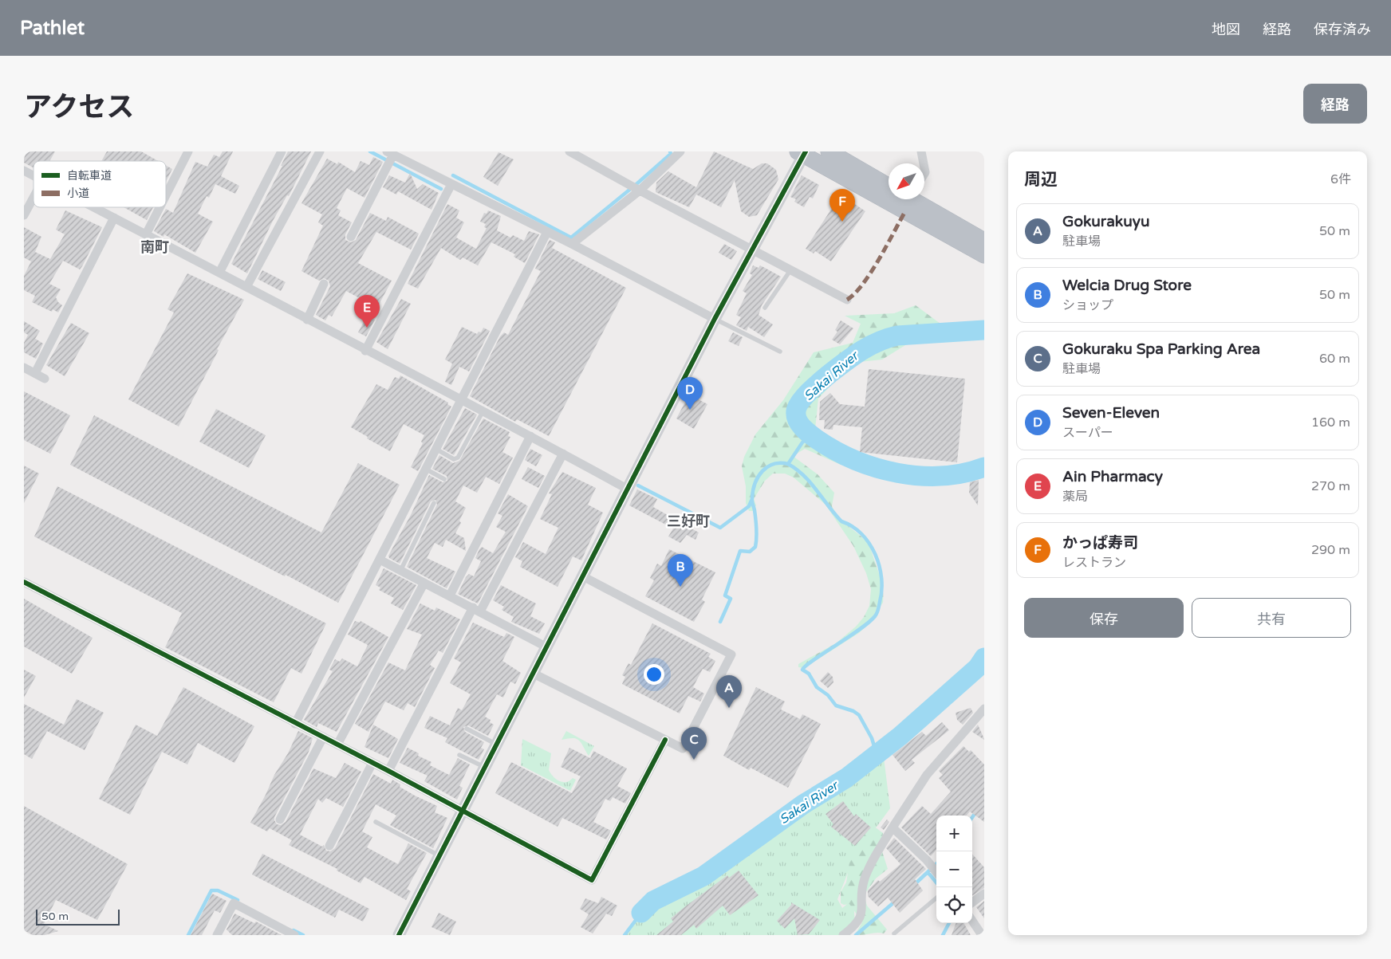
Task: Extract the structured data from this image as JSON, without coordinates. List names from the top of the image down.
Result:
{
  "districts": ["南町", "三好町"],
  "water": ["Sakai River"],
  "legend": ["自転車道", "小道"],
  "scale_bar": "50 m",
  "north": "bottom left",
  "page": {
    "header": "Pathlet",
    "nav": ["地図", "経路", "保存済み"],
    "title": "アクセス",
    "buttons": [
      "経路",
      ["保存", "共有"]
    ],
    "heading": ["周辺", "6件"],
    "pins": [
      "F",
      "E",
      "D",
      "B",
      "A",
      "C"
    ],
    "list": [
      {
        "mark": "A",
        "name": "Gokurakuyu",
        "note": "駐車場",
        "value": "50 m"
      },
      {
        "mark": "B",
        "name": "Welcia Drug Store",
        "note": "ショップ",
        "value": "50 m"
      },
      {
        "mark": "C",
        "name": "Gokuraku Spa Parking Area",
        "note": "駐車場",
        "value": "60 m"
      },
      {
        "mark": "D",
        "name": "Seven-Eleven",
        "note": "スーパー",
        "value": "160 m"
      },
      {
        "mark": "E",
        "name": "Ain Pharmacy",
        "note": "薬局",
        "value": "270 m"
      },
      {
        "mark": "F",
        "name": "かっぱ寿司",
        "note": "レストラン",
        "value": "290 m"
      }
    ],
    "map_buttons": ["+", "−"],
    "scale": "50 m"
  }
}
